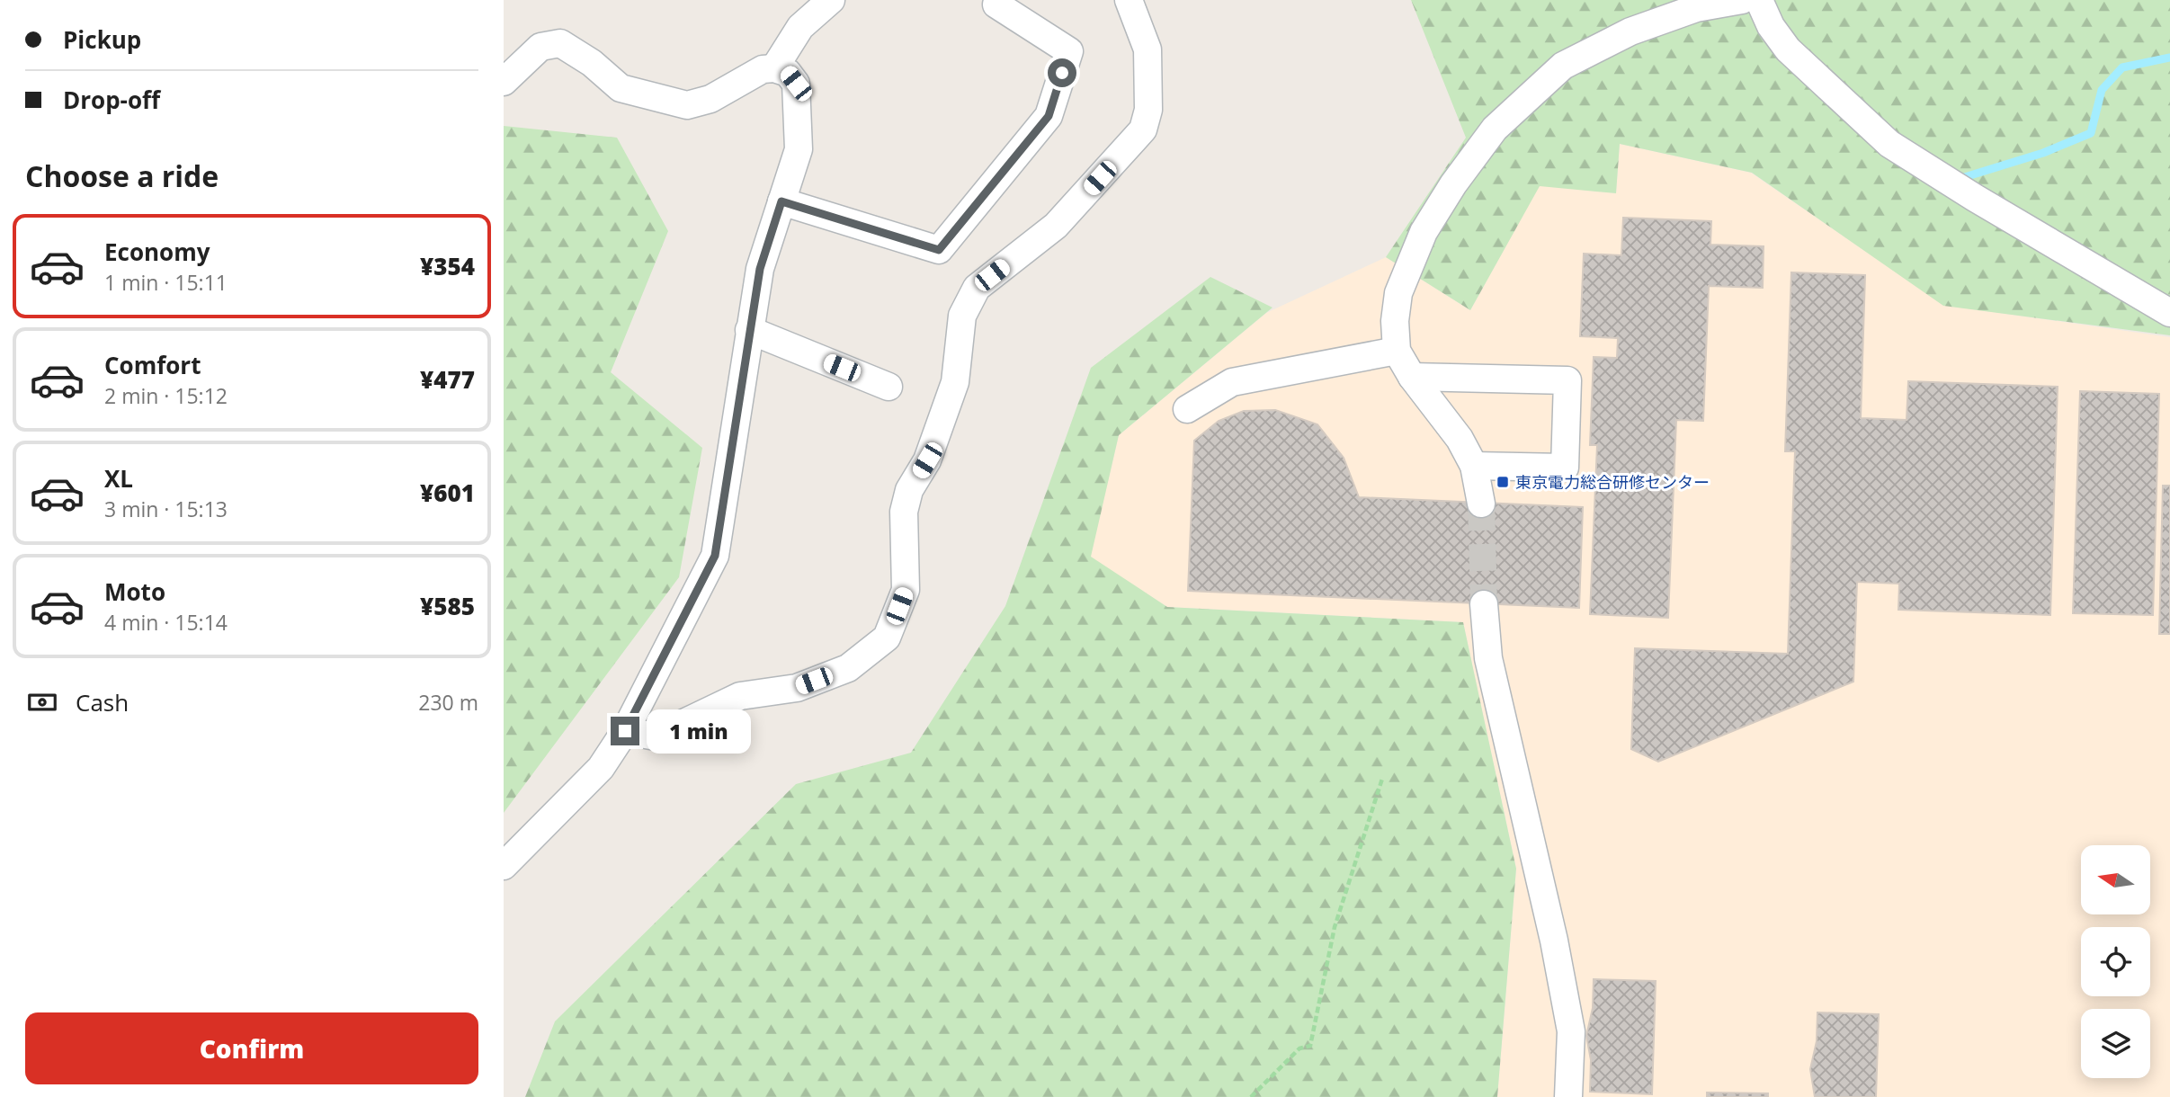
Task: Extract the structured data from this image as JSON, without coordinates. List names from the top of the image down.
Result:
{
  "places": {
    "transit": ["東京電力総合研修センター"]
  },
  "north": "left",
  "page": {
    "banner": ["Pickup", "Drop-off"],
    "heading": "Choose a ride",
    "list": [
      {
        "name": "Economy",
        "note": "1 min · 15:11",
        "value": "¥354"
      },
      {
        "name": "Comfort",
        "note": "2 min · 15:12",
        "value": "¥477"
      },
      {
        "name": "XL",
        "note": "3 min · 15:13",
        "value": "¥601"
      },
      {
        "name": "Moto",
        "note": "4 min · 15:14",
        "value": "¥585"
      }
    ],
    "pay": ["Cash", "230 m"],
    "bubble": "1 min",
    "buttons": "Confirm"
  }
}
